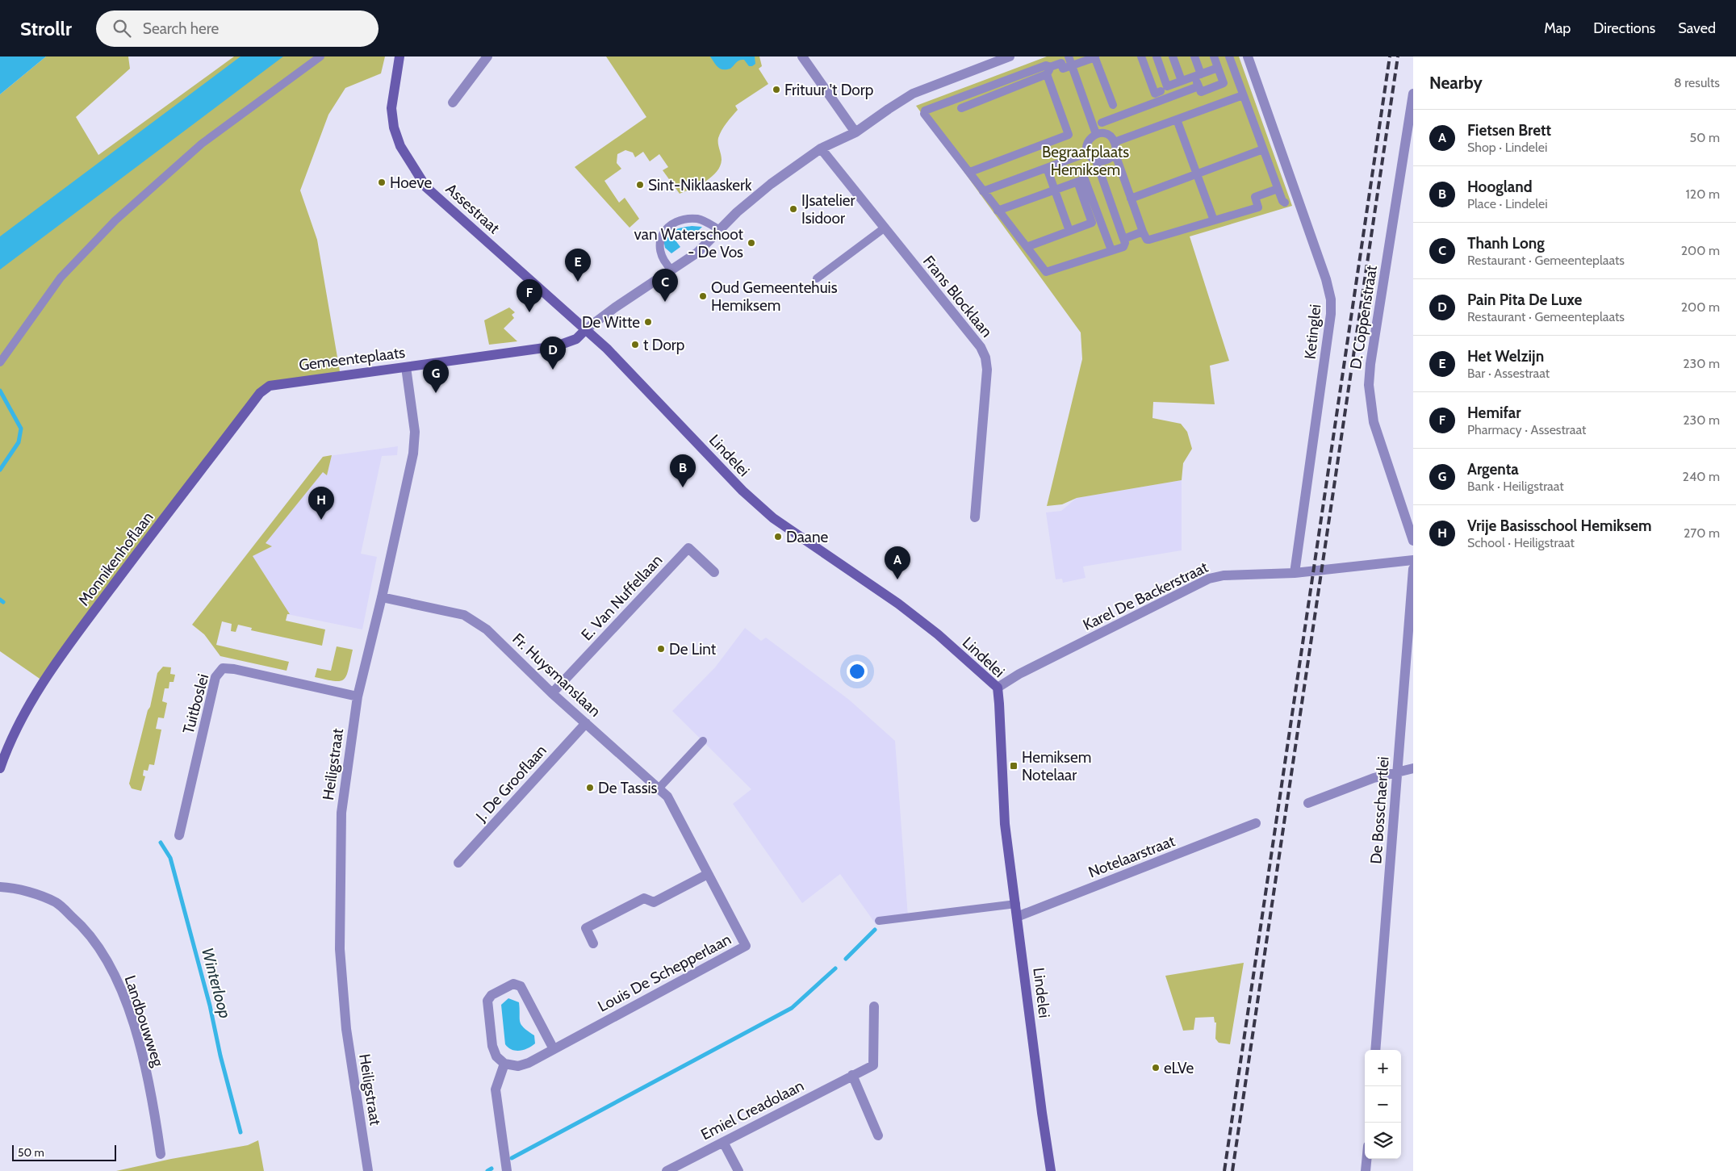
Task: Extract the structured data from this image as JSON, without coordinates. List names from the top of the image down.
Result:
{
  "streets": {
    "street": [
      "Assestraat",
      "Frans Blocklaan",
      "D. Coppenstraat",
      "Ketinglei",
      "Gemeenteplaats",
      "Lindelei",
      "Monnikenhoflaan",
      "Karel De Backerstraat",
      "E. Van Nuffellaan",
      "Fr. Huysmanslaan",
      "Tuitboslei",
      "Heiligstraat",
      "J. De Grooflaan",
      "De Bosschaertlei",
      "Notelaarstraat",
      "Louis De Schepperlaan",
      "Landbouwweg",
      "Emiel Creadolaan"
    ]
  },
  "crossings": [
    ["Assestraat", "Gemeenteplaats"],
    ["Assestraat", "Lindelei"],
    ["Frans Blocklaan", "Gemeenteplaats"],
    ["Ketinglei", "Karel De Backerstraat"],
    ["Gemeenteplaats", "Lindelei"],
    ["Gemeenteplaats", "Monnikenhoflaan"],
    ["Gemeenteplaats", "Heiligstraat"],
    ["Lindelei", "Karel De Backerstraat"],
    ["Lindelei", "Notelaarstraat"],
    ["E. Van Nuffellaan", "Fr. Huysmanslaan"],
    ["Fr. Huysmanslaan", "Heiligstraat"],
    ["Fr. Huysmanslaan", "J. De Grooflaan"],
    ["Fr. Huysmanslaan", "Louis De Schepperlaan"],
    ["Tuitboslei", "Heiligstraat"]
  ],
  "water": ["Winterloop"],
  "parks": ["Begraafplaats Hemiksem"],
  "places": {
    "other": [
      "Frituur 't Dorp",
      "Hoeve",
      "Sint-Niklaaskerk",
      "IJsatelier Isidoor",
      "van Waterschoot - De Vos",
      "Oud Gemeentehuis Hemiksem",
      "De Witte",
      "t Dorp",
      "Daane",
      "De Lint",
      "De Tassis",
      "eLVe"
    ],
    "transit": ["Hemiksem Notelaar"]
  },
  "scale_bar": "50 m",
  "page": {
    "header": "Strollr",
    "search": "Search here",
    "nav": ["Map", "Directions", "Saved"],
    "heading": ["Nearby", "8 results"],
    "list": [
      {
        "mark": "A",
        "name": "Fietsen Brett",
        "note": "Shop · Lindelei",
        "value": "50 m"
      },
      {
        "mark": "B",
        "name": "Hoogland",
        "note": "Place · Lindelei",
        "value": "120 m"
      },
      {
        "mark": "C",
        "name": "Thanh Long",
        "note": "Restaurant · Gemeenteplaats",
        "value": "200 m"
      },
      {
        "mark": "D",
        "name": "Pain Pita De Luxe",
        "note": "Restaurant · Gemeenteplaats",
        "value": "200 m"
      },
      {
        "mark": "E",
        "name": "Het Welzijn",
        "note": "Bar · Assestraat",
        "value": "230 m"
      },
      {
        "mark": "F",
        "name": "Hemifar",
        "note": "Pharmacy · Assestraat",
        "value": "230 m"
      },
      {
        "mark": "G",
        "name": "Argenta",
        "note": "Bank · Heiligstraat",
        "value": "240 m"
      },
      {
        "mark": "H",
        "name": "Vrije Basisschool Hemiksem",
        "note": "School · Heiligstraat",
        "value": "270 m"
      }
    ],
    "pins": [
      "E",
      "C",
      "F",
      "D",
      "G",
      "B",
      "H",
      "A"
    ],
    "map_buttons": ["+", "−"],
    "scale": "50 m"
  }
}
